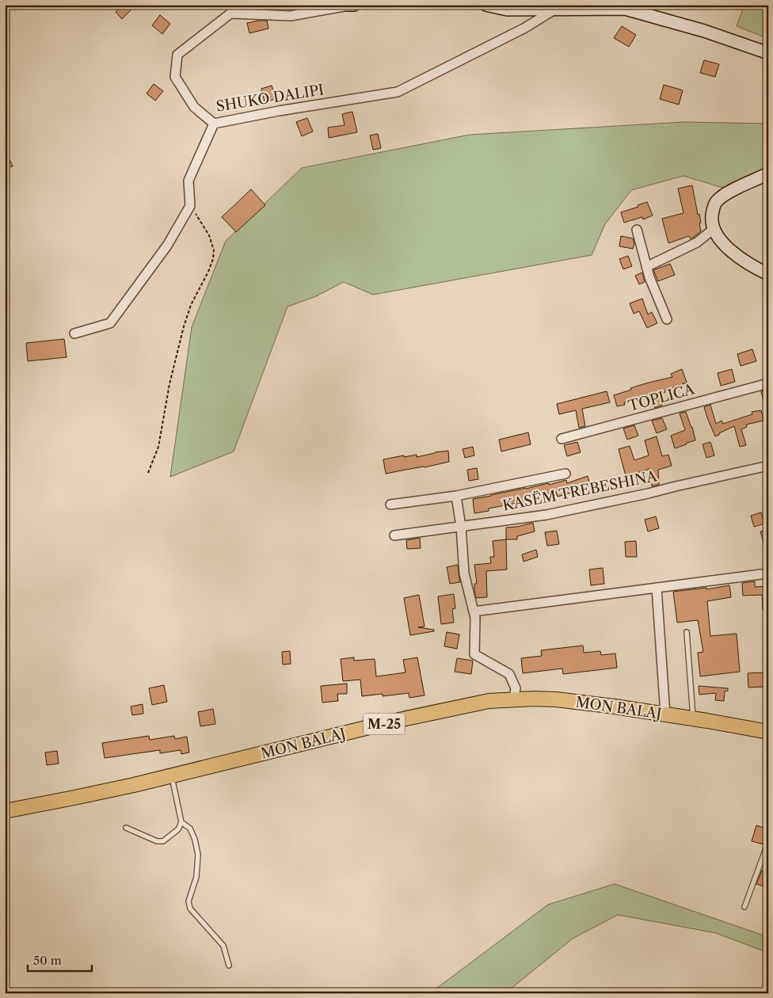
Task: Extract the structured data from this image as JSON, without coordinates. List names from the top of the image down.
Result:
{
  "streets": {
    "main road": ["MON BALAJ", "M-25"],
    "street": ["SHUKO DALIPI", "TOPLICA", "KASËM TREBESHINA"]
  },
  "scale_bar": "50 m"
}
